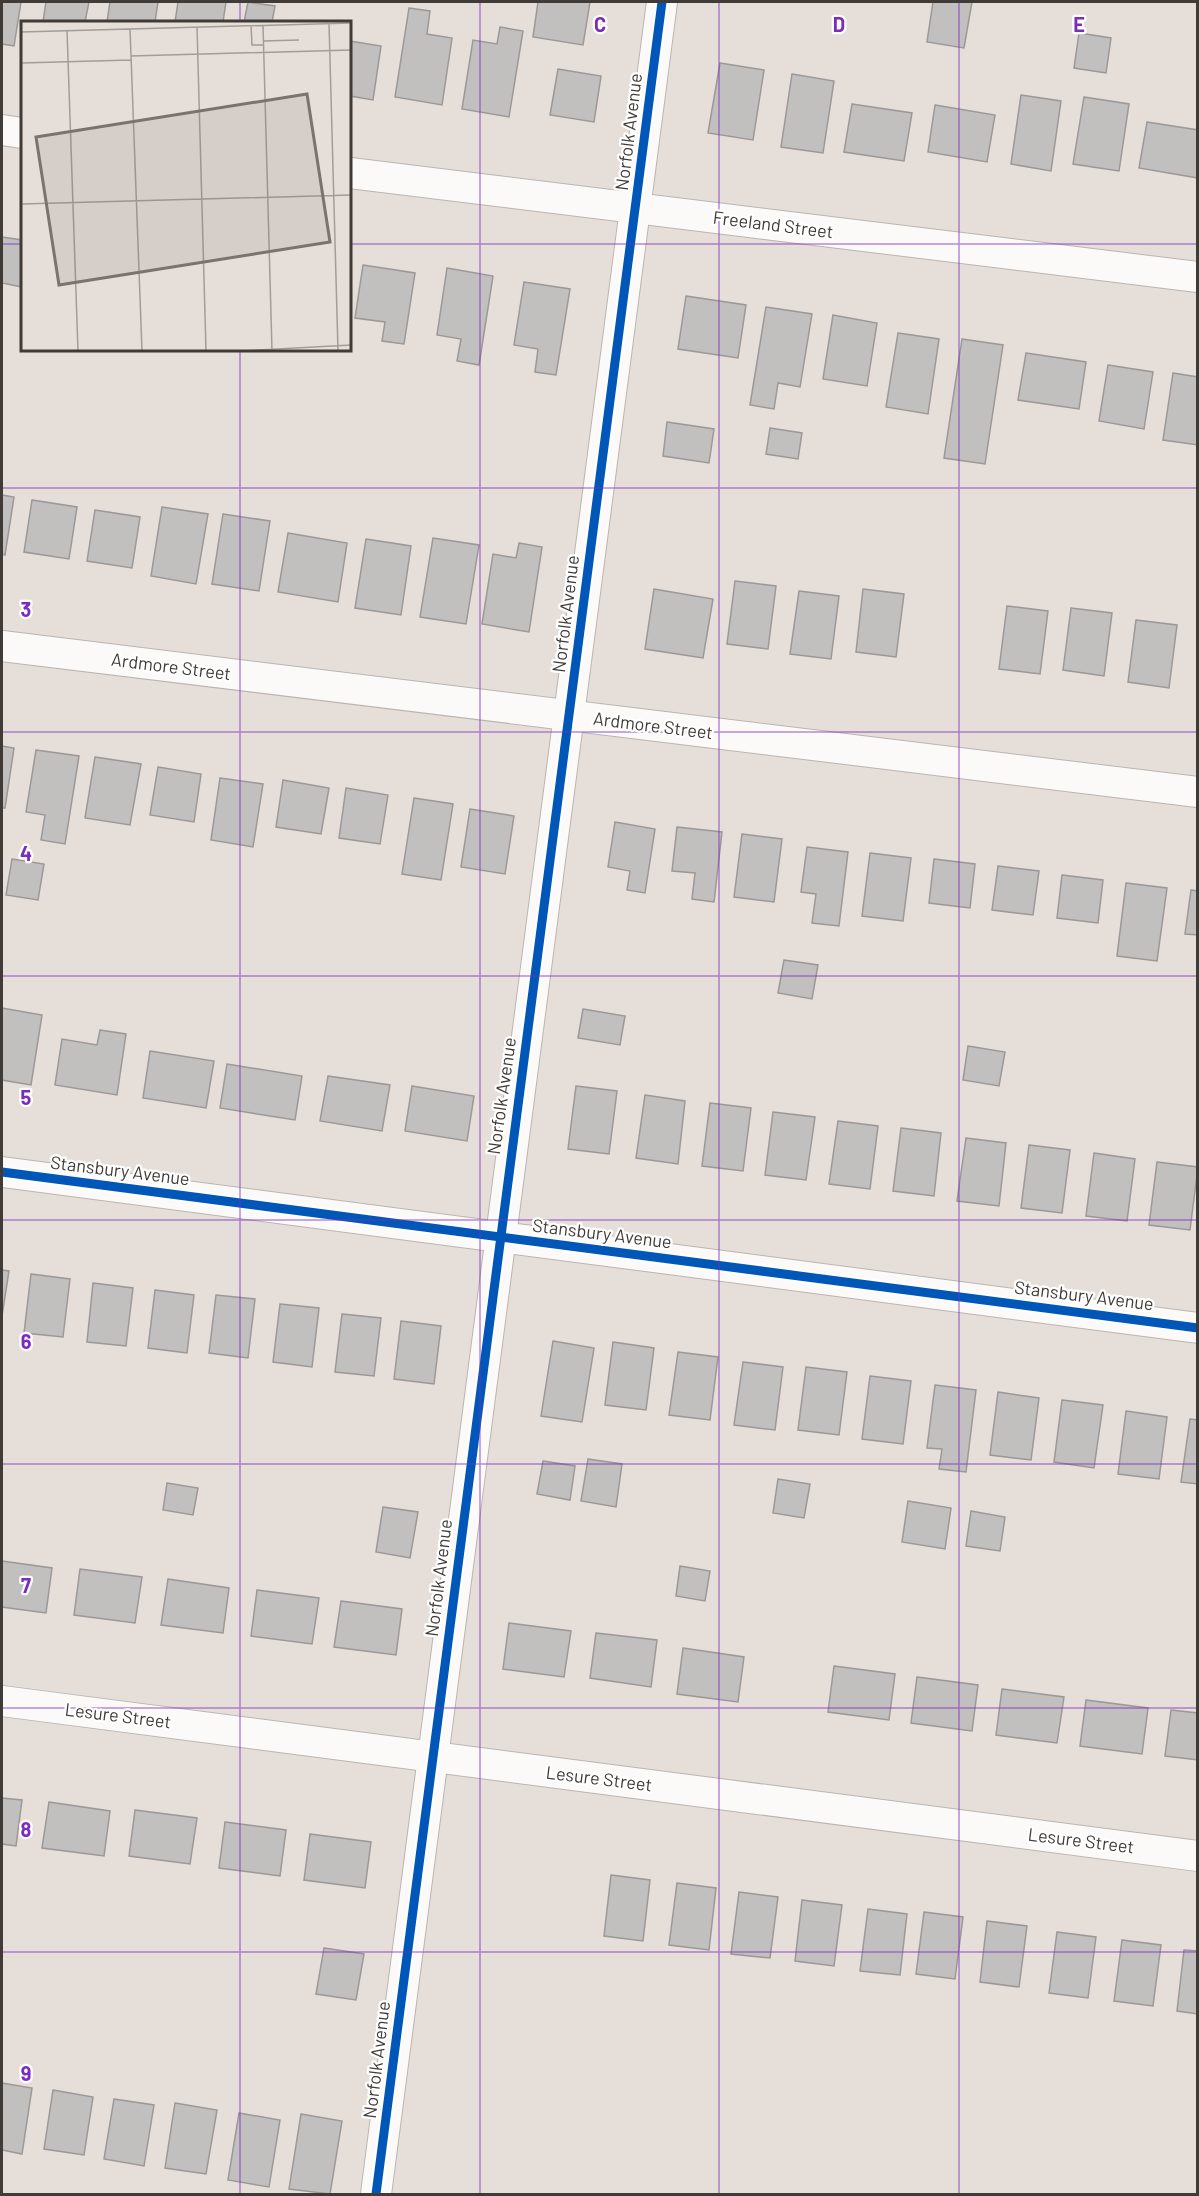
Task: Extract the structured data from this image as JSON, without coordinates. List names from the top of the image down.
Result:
{
  "streets": {
    "street": [
      "Norfolk Avenue",
      "Freeland Street",
      "Ardmore Street",
      "Stansbury Avenue",
      "Lesure Street"
    ]
  },
  "crossings": [
    ["Norfolk Avenue", "Freeland Street"],
    ["Norfolk Avenue", "Ardmore Street"],
    ["Norfolk Avenue", "Stansbury Avenue"],
    ["Norfolk Avenue", "Lesure Street"]
  ],
  "grid": {
    "columns": ["C", "D", "E"],
    "rows": [
      "3",
      "4",
      "5",
      "6",
      "7",
      "8",
      "9"
    ]
  }
}
